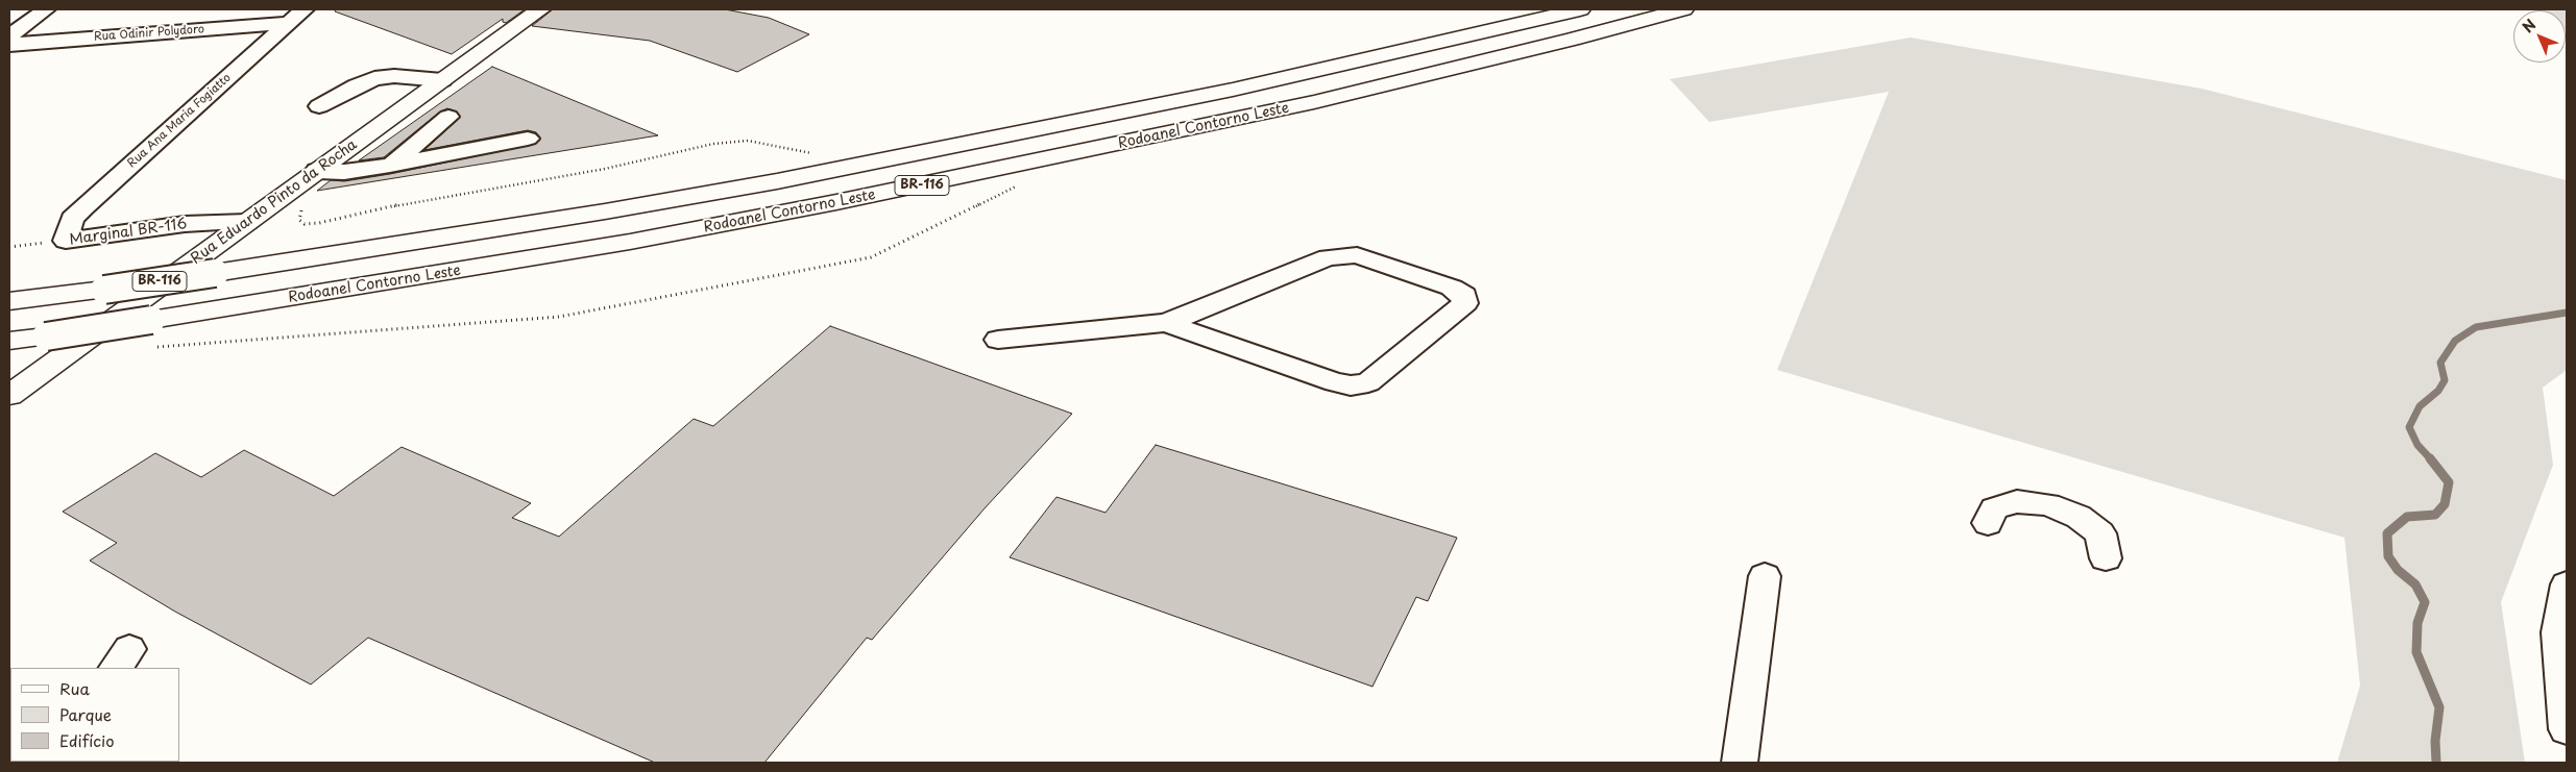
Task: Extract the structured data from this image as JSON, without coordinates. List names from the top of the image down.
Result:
{
  "streets": {
    "main road": ["Rodoanel Contorno Leste", "BR-116", "Rua Eduardo Pinto da Rocha"],
    "street": ["Rua Odinir Polydoro", "Rua Ana Maria Fogiatto", "Marginal BR-116"]
  },
  "crossings": [
    ["Rua Odinir Polydoro", "Rua Ana Maria Fogiatto"],
    ["Rua Ana Maria Fogiatto", "Marginal BR-116"],
    ["Rua Eduardo Pinto da Rocha", "Marginal BR-116"]
  ],
  "legend": ["Rua", "Parque", "Edifício"],
  "north": "top left"
}
